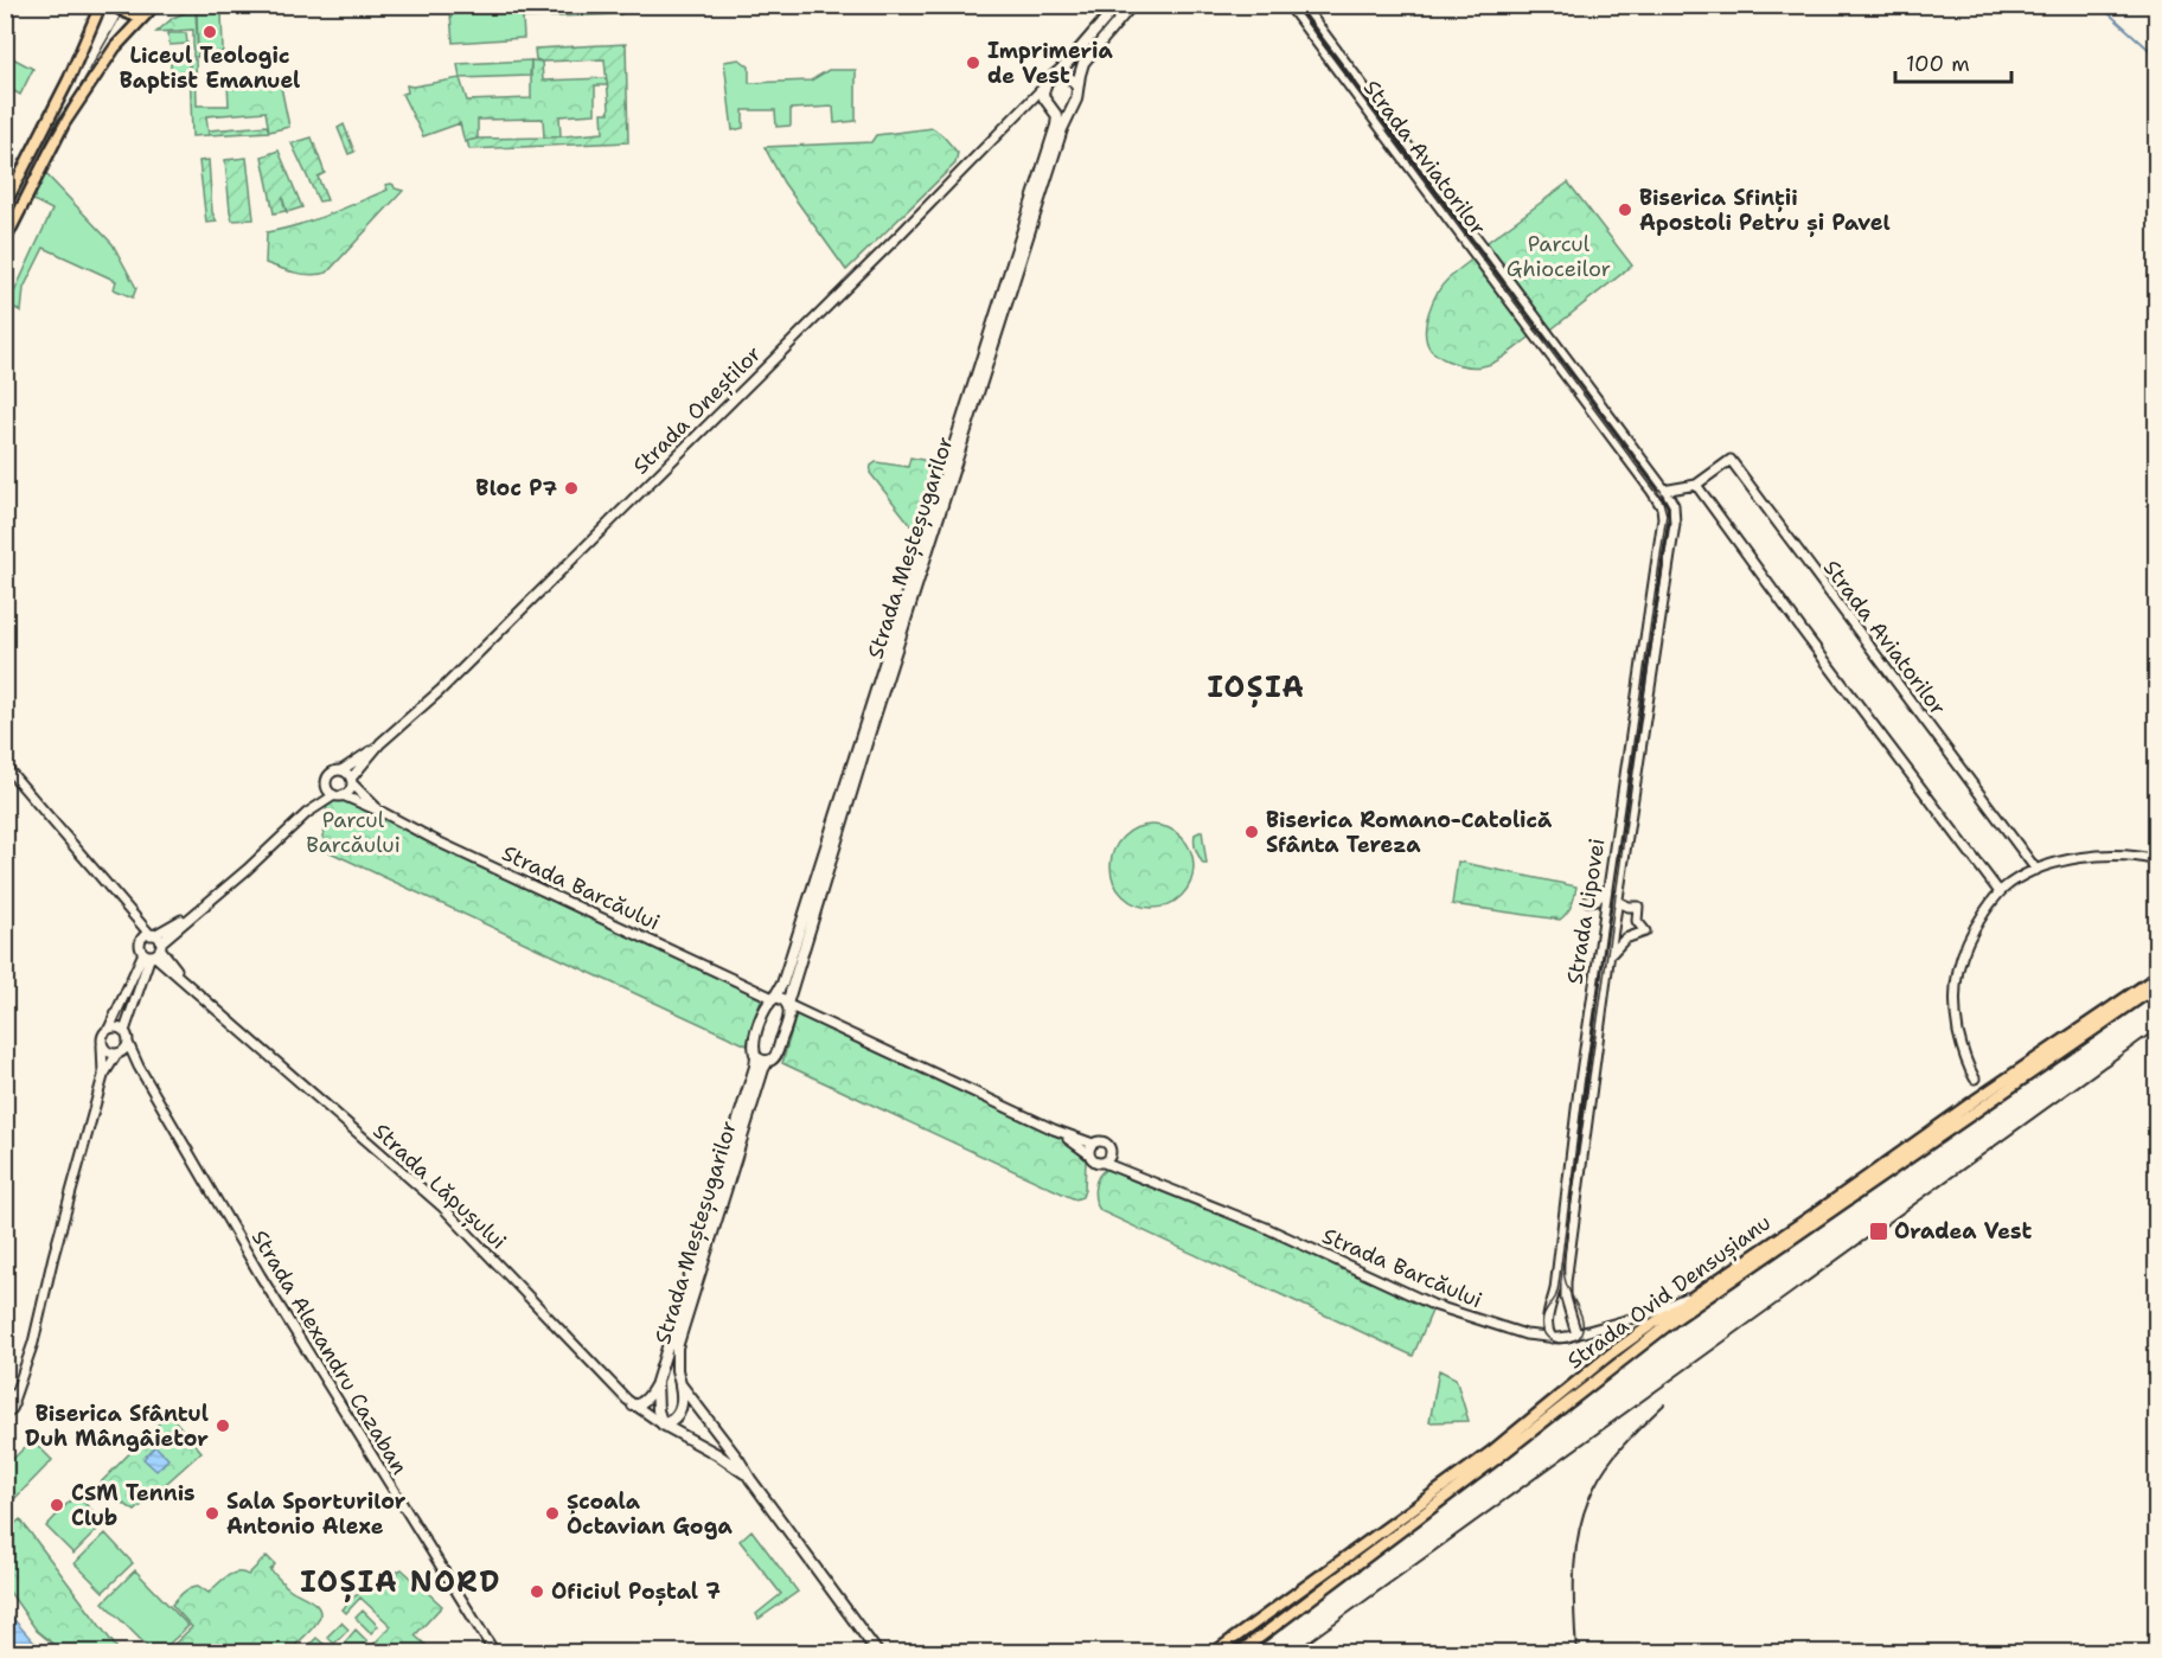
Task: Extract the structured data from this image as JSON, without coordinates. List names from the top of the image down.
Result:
{
  "streets": {
    "main road": ["Strada Meșteșugarilor", "Strada Ovid Densușianu"],
    "street": [
      "Strada Aviatorilor",
      "Strada Oneștilor",
      "Strada Barcăului",
      "Strada Lipovei",
      "Strada Lăpușului",
      "Strada Alexandru Cazaban"
    ]
  },
  "crossings": [
    ["Strada Aviatorilor", "Strada Lipovei"],
    ["Strada Oneștilor", "Strada Meșteșugarilor"],
    ["Strada Oneștilor", "Strada Barcăului"],
    ["Strada Meșteșugarilor", "Strada Barcăului"],
    ["Strada Meșteșugarilor", "Strada Lăpușului"],
    ["Strada Barcăului", "Strada Lipovei"],
    ["Strada Barcăului", "Strada Ovid Densușianu"]
  ],
  "districts": ["IOȘIA", "IOȘIA NORD"],
  "parks": ["Parcul Ghioceilor", "Parcul Barcăului"],
  "places": {
    "other": [
      "Liceul Teologic Baptist Emanuel",
      "Imprimeria de Vest",
      "Biserica Sfinții Apostoli Petru și Pavel",
      "Bloc P7",
      "Biserica Romano-Catolică Sfânta Tereza",
      "Biserica Sfântul Duh Mângâietor",
      "CSM Tennis Club",
      "Sala Sporturilor Antonio Alexe",
      "Școala Octavian Goga",
      "Oficiul Poștal 7"
    ],
    "transit": ["Oradea Vest"]
  },
  "scale_bar": "100 m"
}
